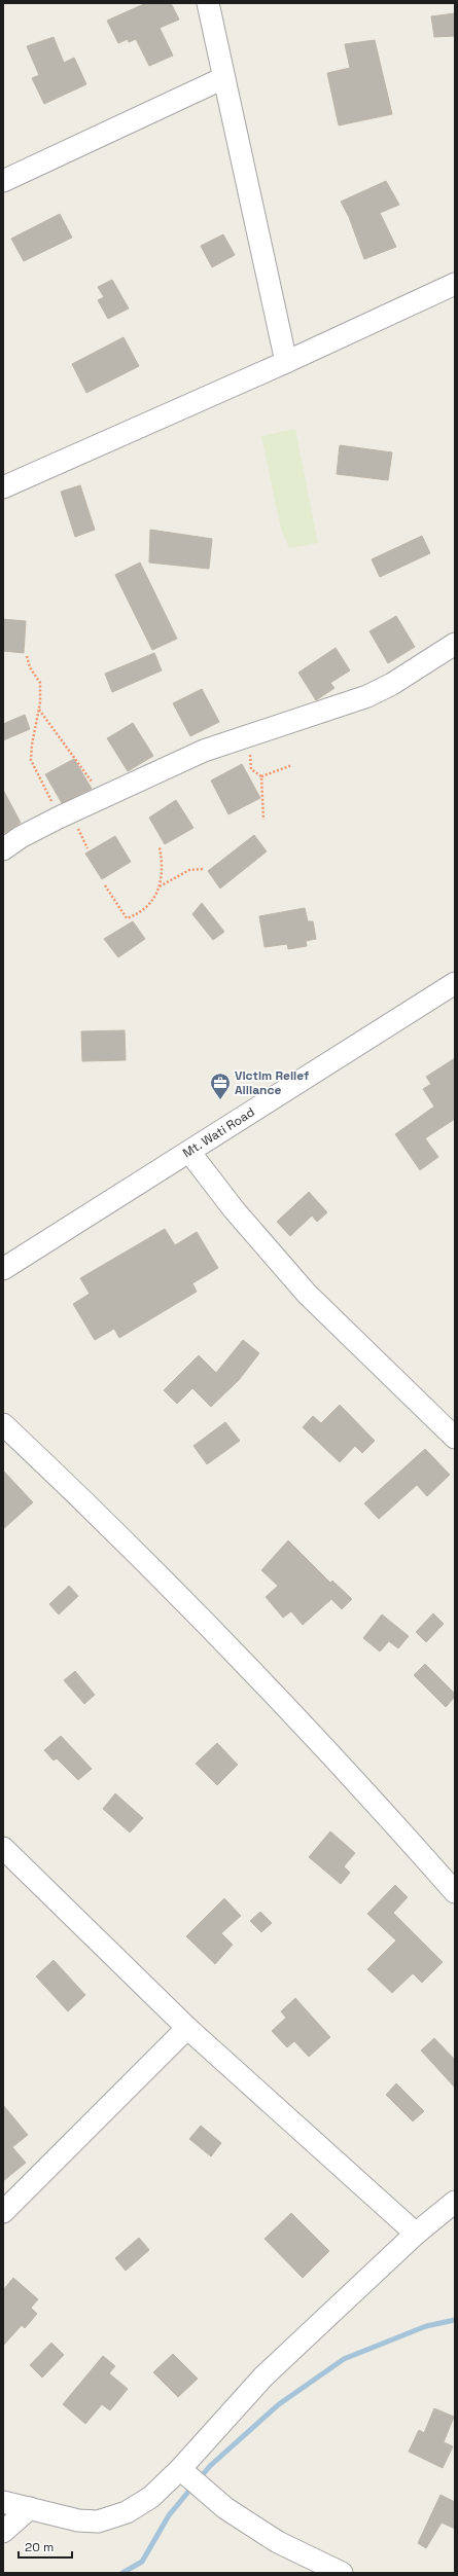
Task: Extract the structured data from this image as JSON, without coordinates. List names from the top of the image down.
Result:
{
  "streets": {
    "street": ["Mt. Wati Road"]
  },
  "places": {
    "office": ["Victim Relief Alliance"]
  },
  "scale_bar": "20 m"
}
